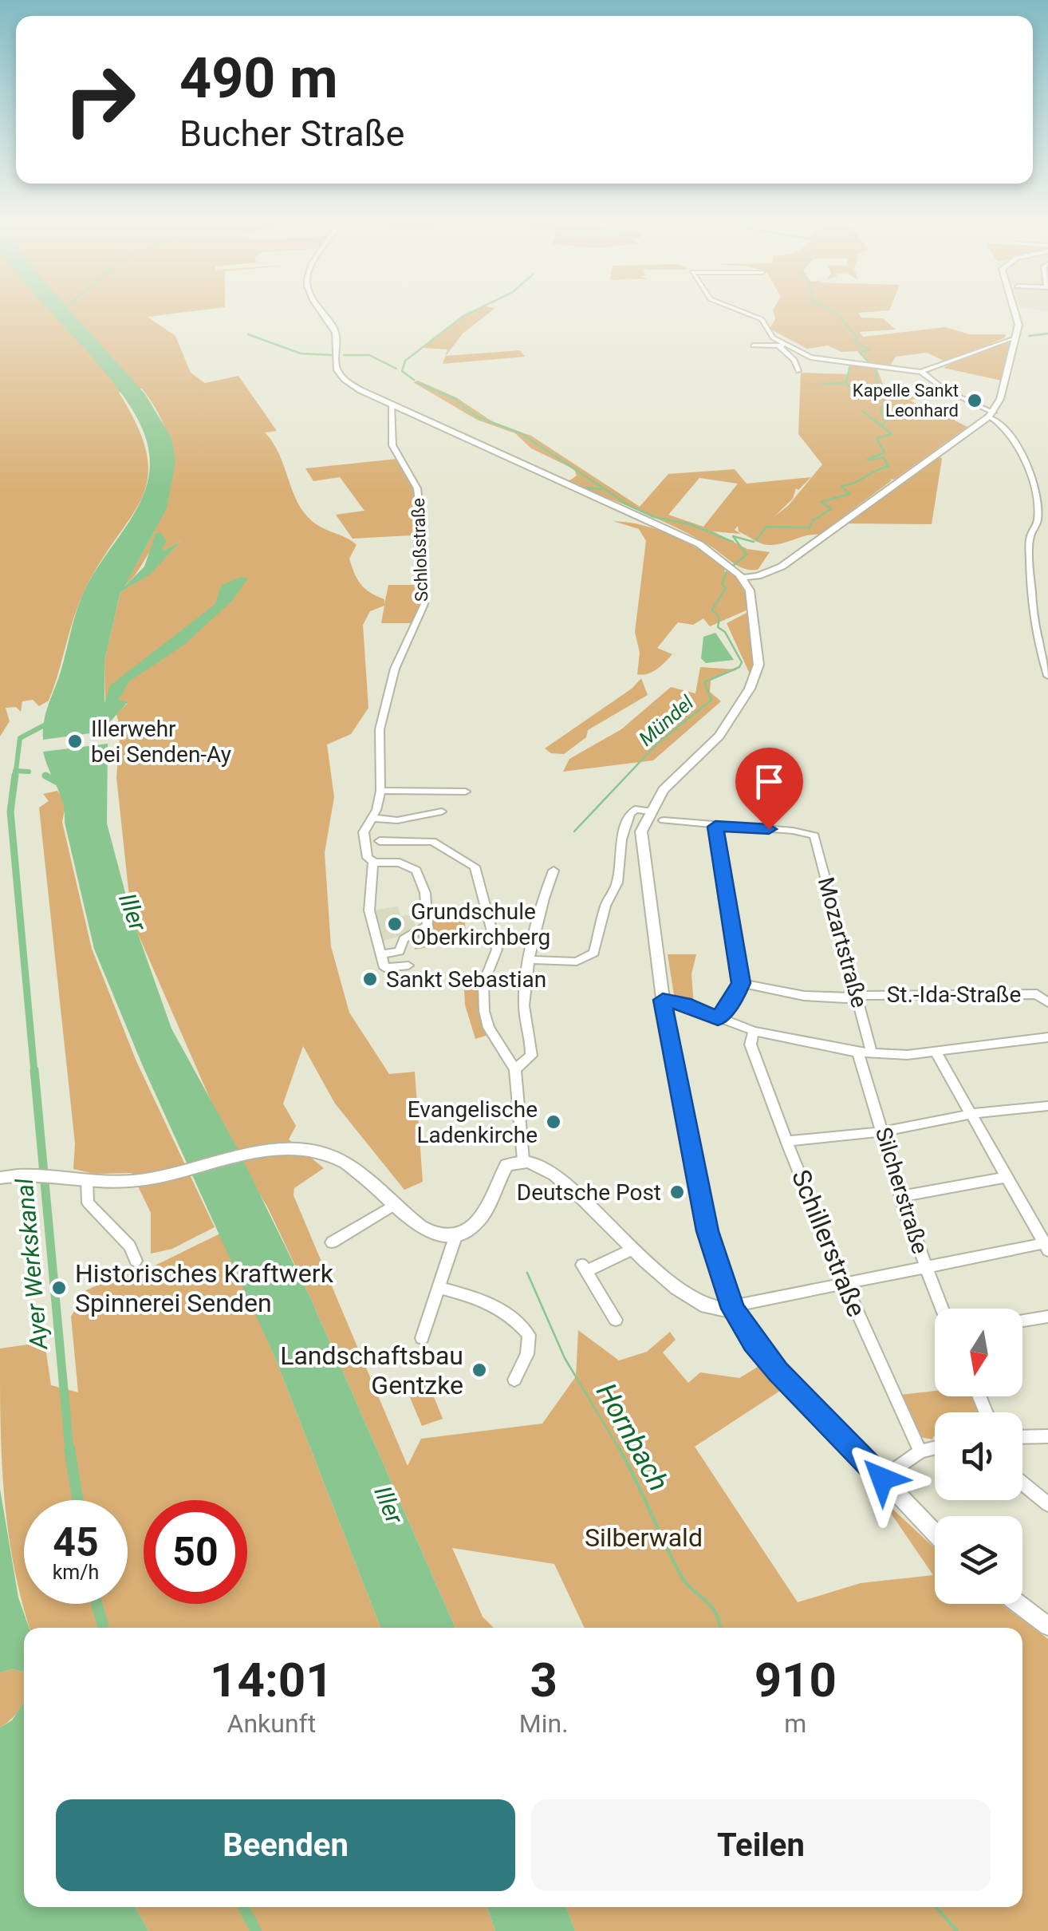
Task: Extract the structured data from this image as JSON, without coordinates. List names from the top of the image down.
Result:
{
  "streets": {
    "street": [
      "Schloßstraße",
      "Mozartstraße",
      "St.-Ida-Straße",
      "Silcherstraße",
      "Schillerstraße"
    ]
  },
  "crossings": [
    ["Mozartstraße", "St.-Ida-Straße"]
  ],
  "water": [
    "Mündel",
    "Iller",
    "Ayer Werkskanal",
    "Hornbach"
  ],
  "parks": ["Silberwald"],
  "places": [
    "Kapelle Sankt Leonhard",
    "Illerwehr bei Senden-Ay",
    "Grundschule Oberkirchberg",
    "Sankt Sebastian",
    "Evangelische Ladenkirche",
    "Deutsche Post",
    "Historisches Kraftwerk Spinnerei Senden",
    "Landschaftsbau Gentzke"
  ],
  "north": "bottom",
  "page": {
    "turn": ["490 m", "Bucher Straße"],
    "speed": "45 km/h",
    "limit": "50",
    "eta": [
      "14:01",
      "Ankunft",
      "3",
      "Min.",
      "910",
      "m"
    ],
    "buttons": ["Beenden", "Teilen"]
  }
}
